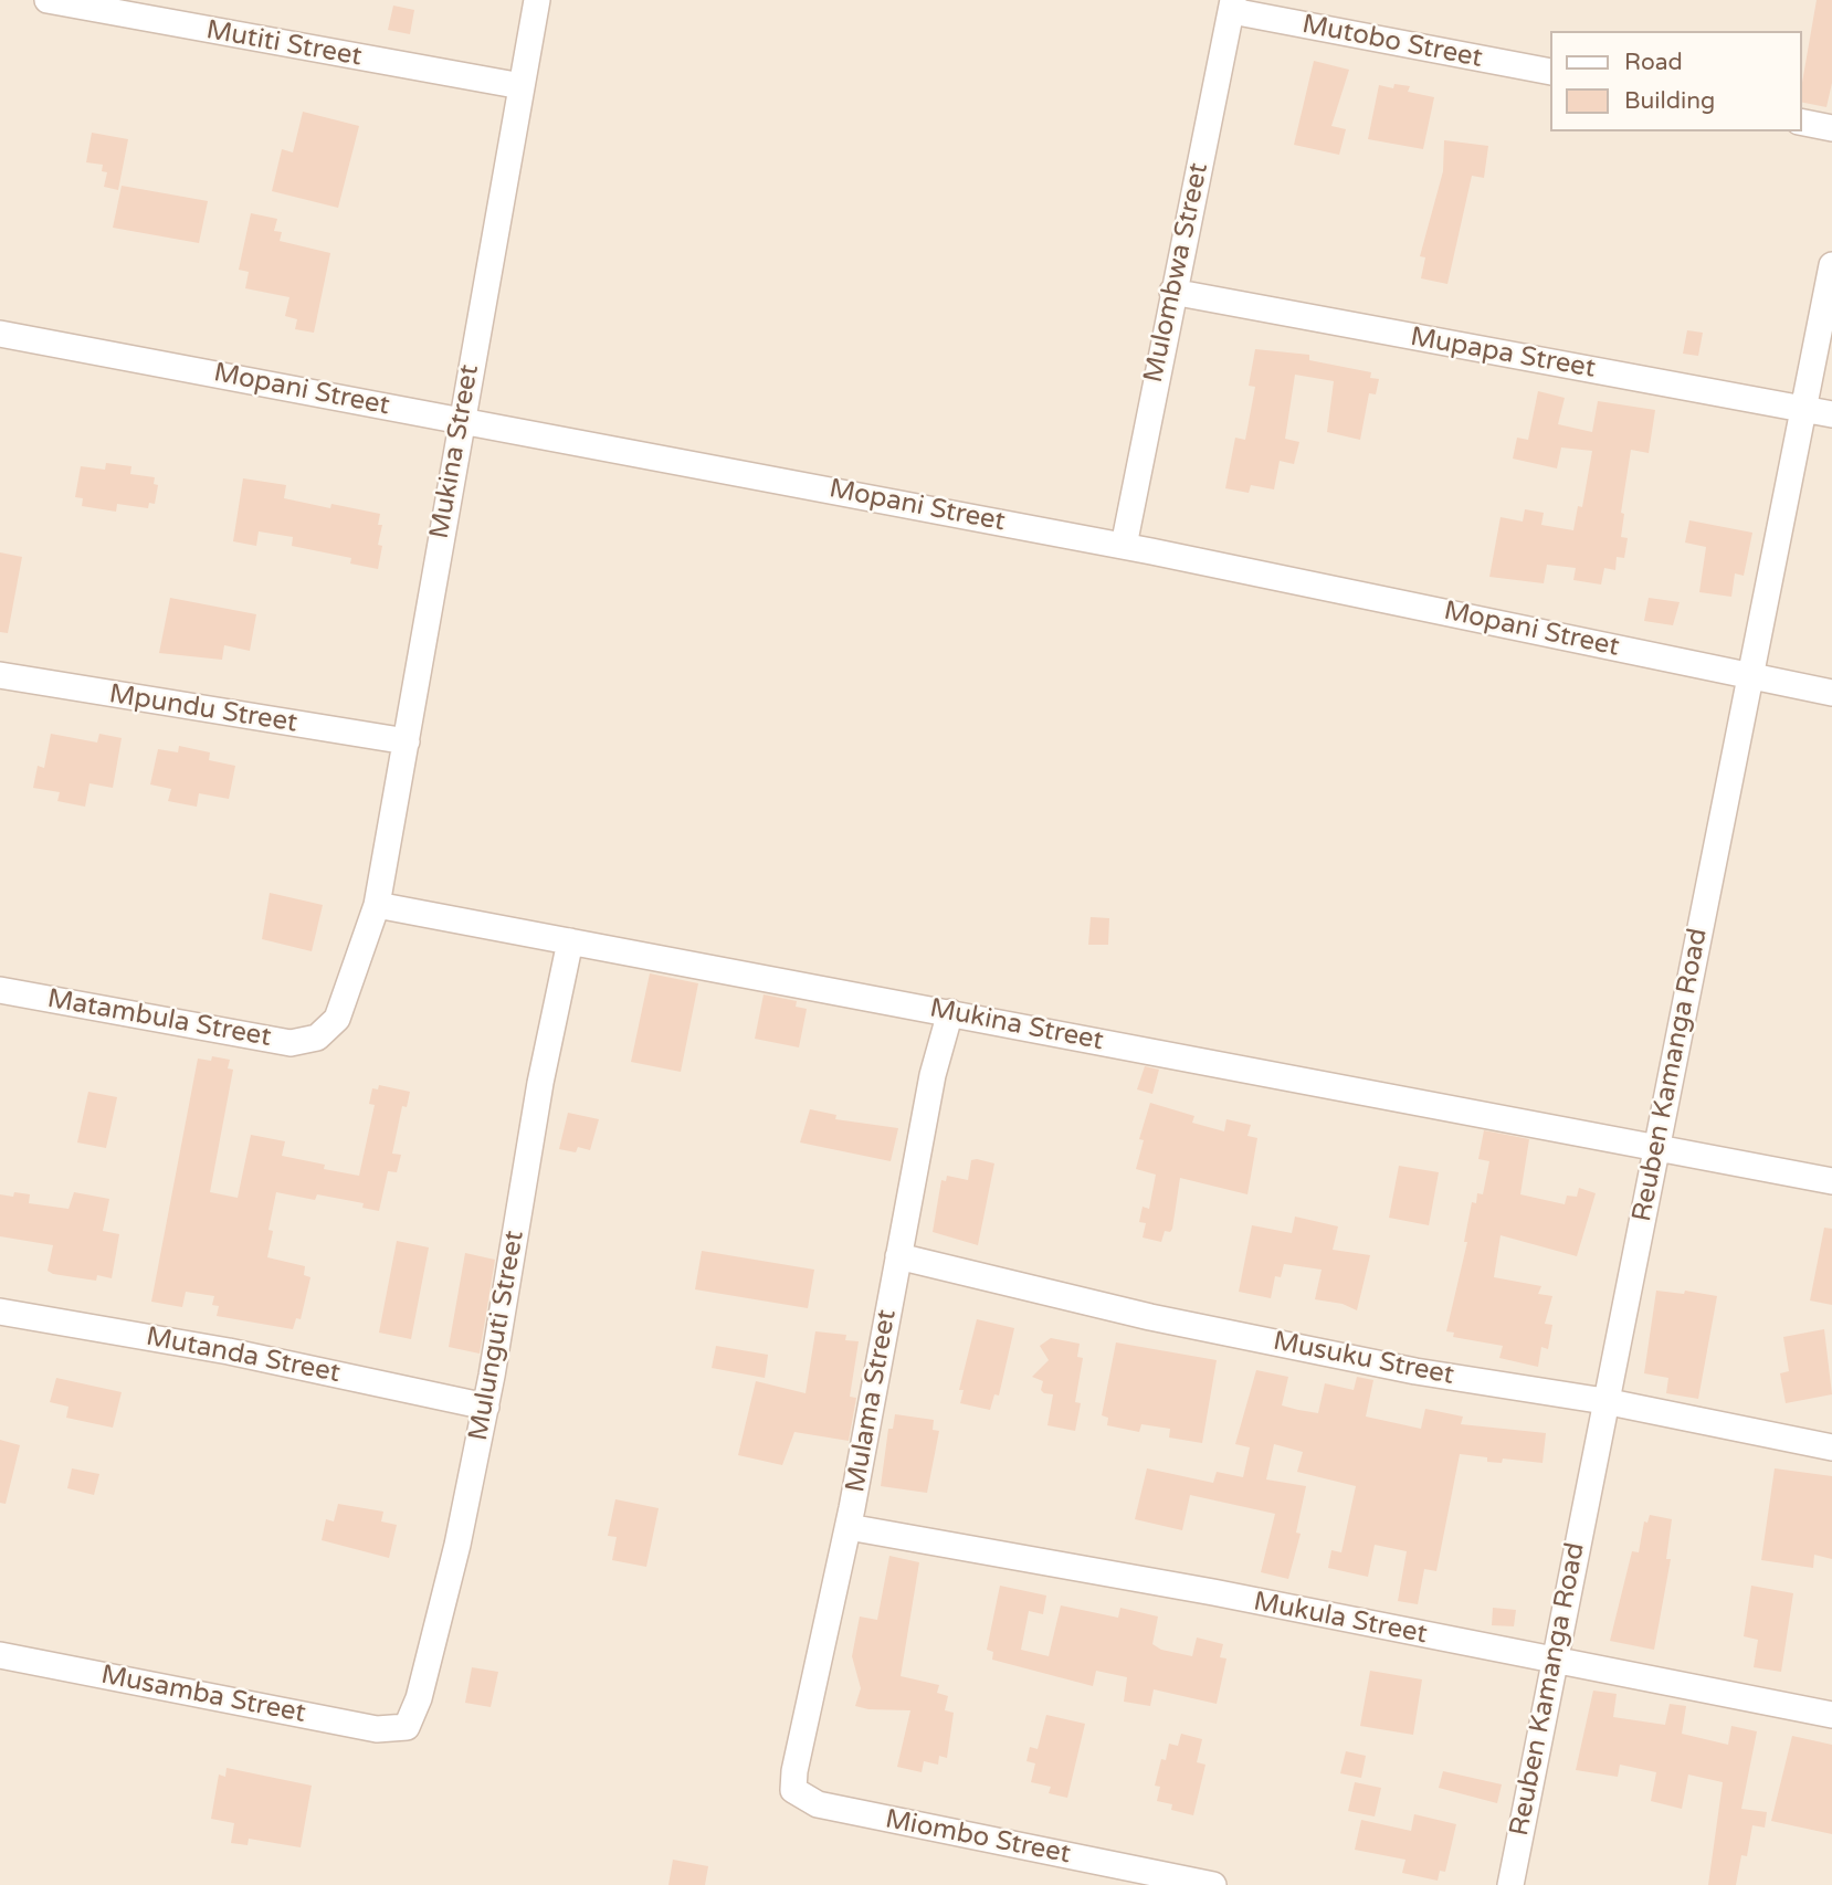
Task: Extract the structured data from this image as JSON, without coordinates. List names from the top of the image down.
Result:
{
  "streets": {
    "street": [
      "Mutobo Street",
      "Mutiti Street",
      "Mulombwa Street",
      "Mupapa Street",
      "Mopani Street",
      "Mukina Street",
      "Mpundu Street",
      "Matambula Street",
      "Reuben Kamanga Road",
      "Mulunguti Street",
      "Mutanda Street",
      "Musuku Street",
      "Mulama Street",
      "Mukula Street",
      "Musamba Street",
      "Miombo Street"
    ]
  },
  "crossings": [
    ["Mutobo Street", "Mulombwa Street"],
    ["Mutiti Street", "Mukina Street"],
    ["Mulombwa Street", "Mupapa Street"],
    ["Mulombwa Street", "Mopani Street"],
    ["Mupapa Street", "Reuben Kamanga Road"],
    ["Mopani Street", "Mukina Street"],
    ["Mopani Street", "Reuben Kamanga Road"],
    ["Mukina Street", "Mpundu Street"],
    ["Mukina Street", "Matambula Street"],
    ["Mukina Street", "Reuben Kamanga Road"],
    ["Mukina Street", "Mulunguti Street"],
    ["Mukina Street", "Mulama Street"],
    ["Reuben Kamanga Road", "Musuku Street"],
    ["Reuben Kamanga Road", "Mukula Street"],
    ["Mulunguti Street", "Mutanda Street"],
    ["Mulunguti Street", "Musamba Street"],
    ["Musuku Street", "Mulama Street"],
    ["Mulama Street", "Mukula Street"],
    ["Mulama Street", "Miombo Street"]
  ],
  "legend": ["Road", "Building"]
}
